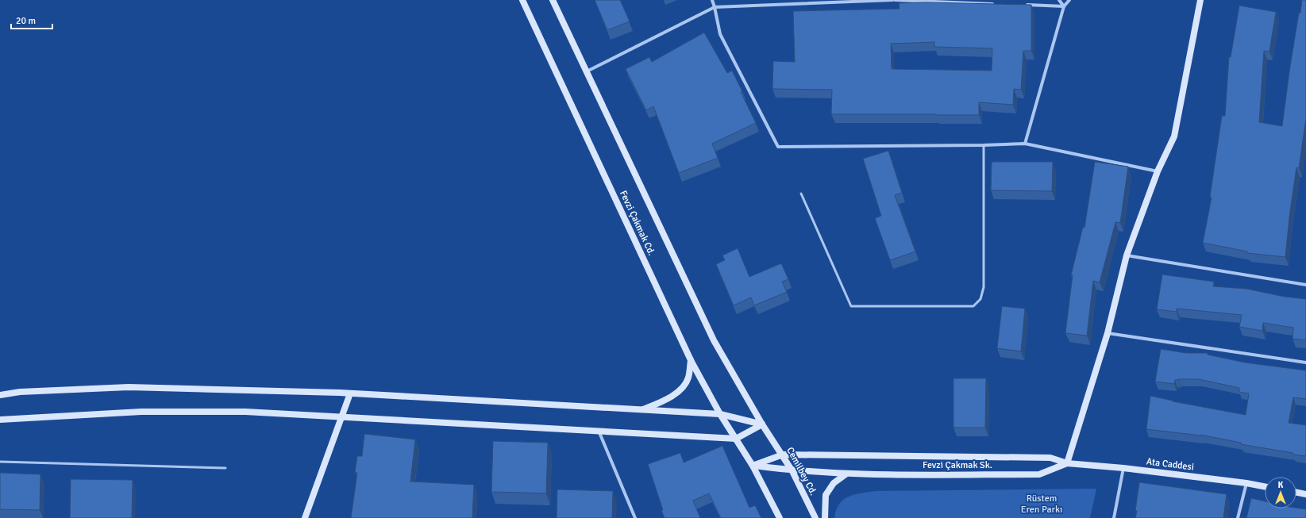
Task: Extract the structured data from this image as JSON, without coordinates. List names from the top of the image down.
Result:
{
  "streets": {
    "street": [
      "Fevzi Çakmak Cd.",
      "Ata Caddesi",
      "Fevzi Çakmak Sk.",
      "Cemilbey Cd."
    ]
  },
  "crossings": [
    ["Fevzi Çakmak Cd.", "Fevzi Çakmak Sk."],
    ["Fevzi Çakmak Cd.", "Cemilbey Cd."],
    ["Ata Caddesi", "Fevzi Çakmak Sk."],
    ["Fevzi Çakmak Sk.", "Cemilbey Cd."]
  ],
  "parks": ["Rüstem Eren Parkı"],
  "scale_bar": "20 m",
  "north": "top"
}
